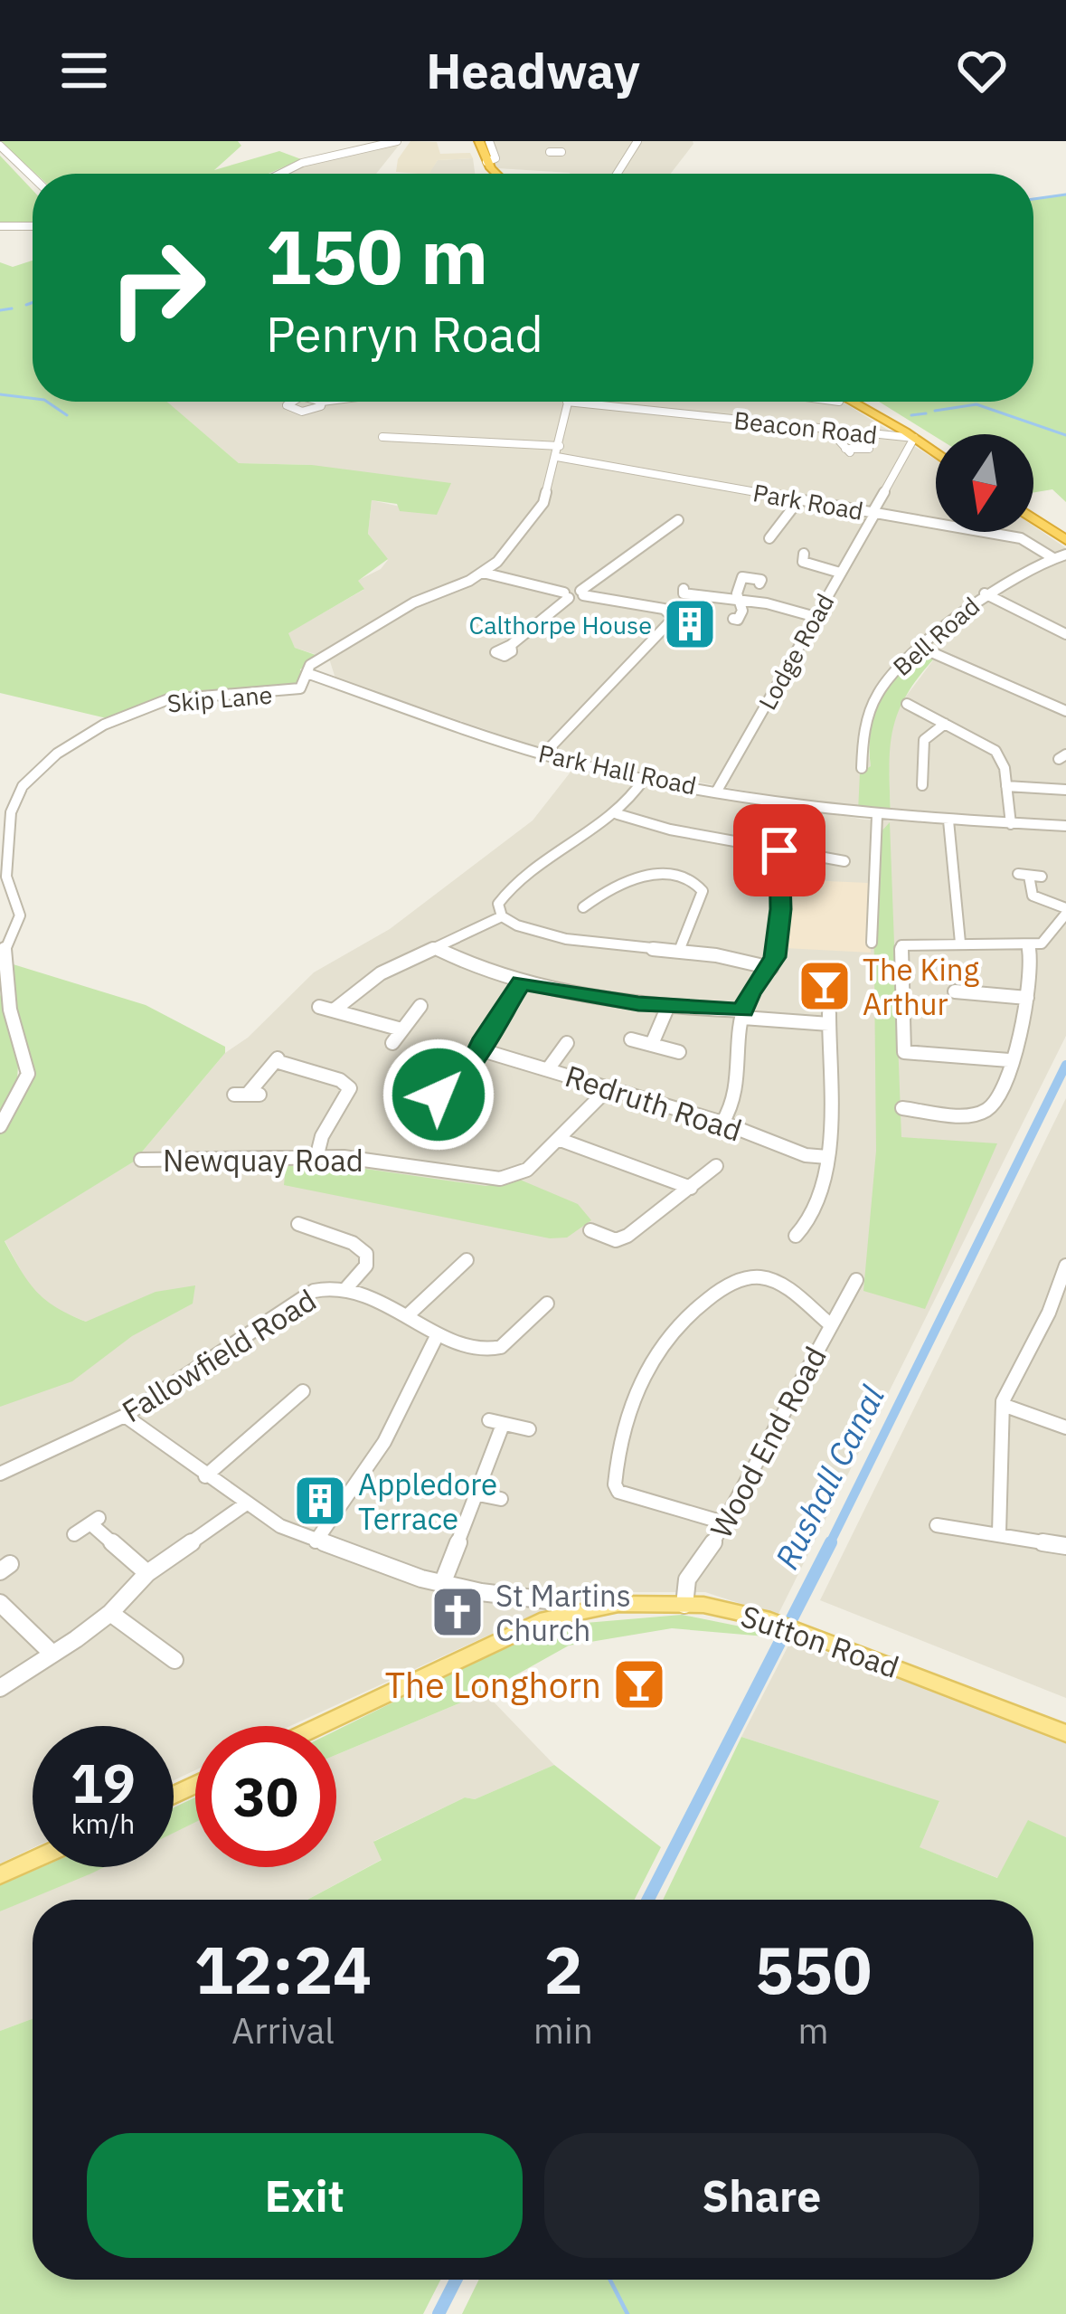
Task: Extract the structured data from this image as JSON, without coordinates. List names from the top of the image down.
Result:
{
  "streets": {
    "main road": ["Sutton Road"],
    "street": [
      "Beacon Road",
      "Park Road",
      "Bell Road",
      "Lodge Road",
      "Skip Lane",
      "Park Hall Road",
      "Redruth Road",
      "Newquay Road",
      "Fallowfield Road",
      "Wood End Road"
    ]
  },
  "crossings": [
    ["Beacon Road", "Lodge Road"],
    ["Beacon Road", "Skip Lane"],
    ["Park Road", "Bell Road"],
    ["Park Road", "Lodge Road"],
    ["Park Road", "Skip Lane"],
    ["Lodge Road", "Park Hall Road"],
    ["Skip Lane", "Park Hall Road"],
    ["Redruth Road", "Newquay Road"],
    ["Fallowfield Road", "Sutton Road"],
    ["Wood End Road", "Sutton Road"]
  ],
  "water": ["Rushall Canal"],
  "places": {
    "building": ["Calthorpe House", "Appledore Terrace"],
    "bar": ["The King Arthur", "The Longhorn"],
    "church": ["St Martins Church"]
  },
  "north": "bottom",
  "page": {
    "header": "Headway",
    "turn": ["150 m", "Penryn Road"],
    "speed": "19 km/h",
    "limit": "30",
    "eta": [
      "12:24",
      "Arrival",
      "2",
      "min",
      "550",
      "m"
    ],
    "buttons": ["Exit", "Share"]
  }
}
